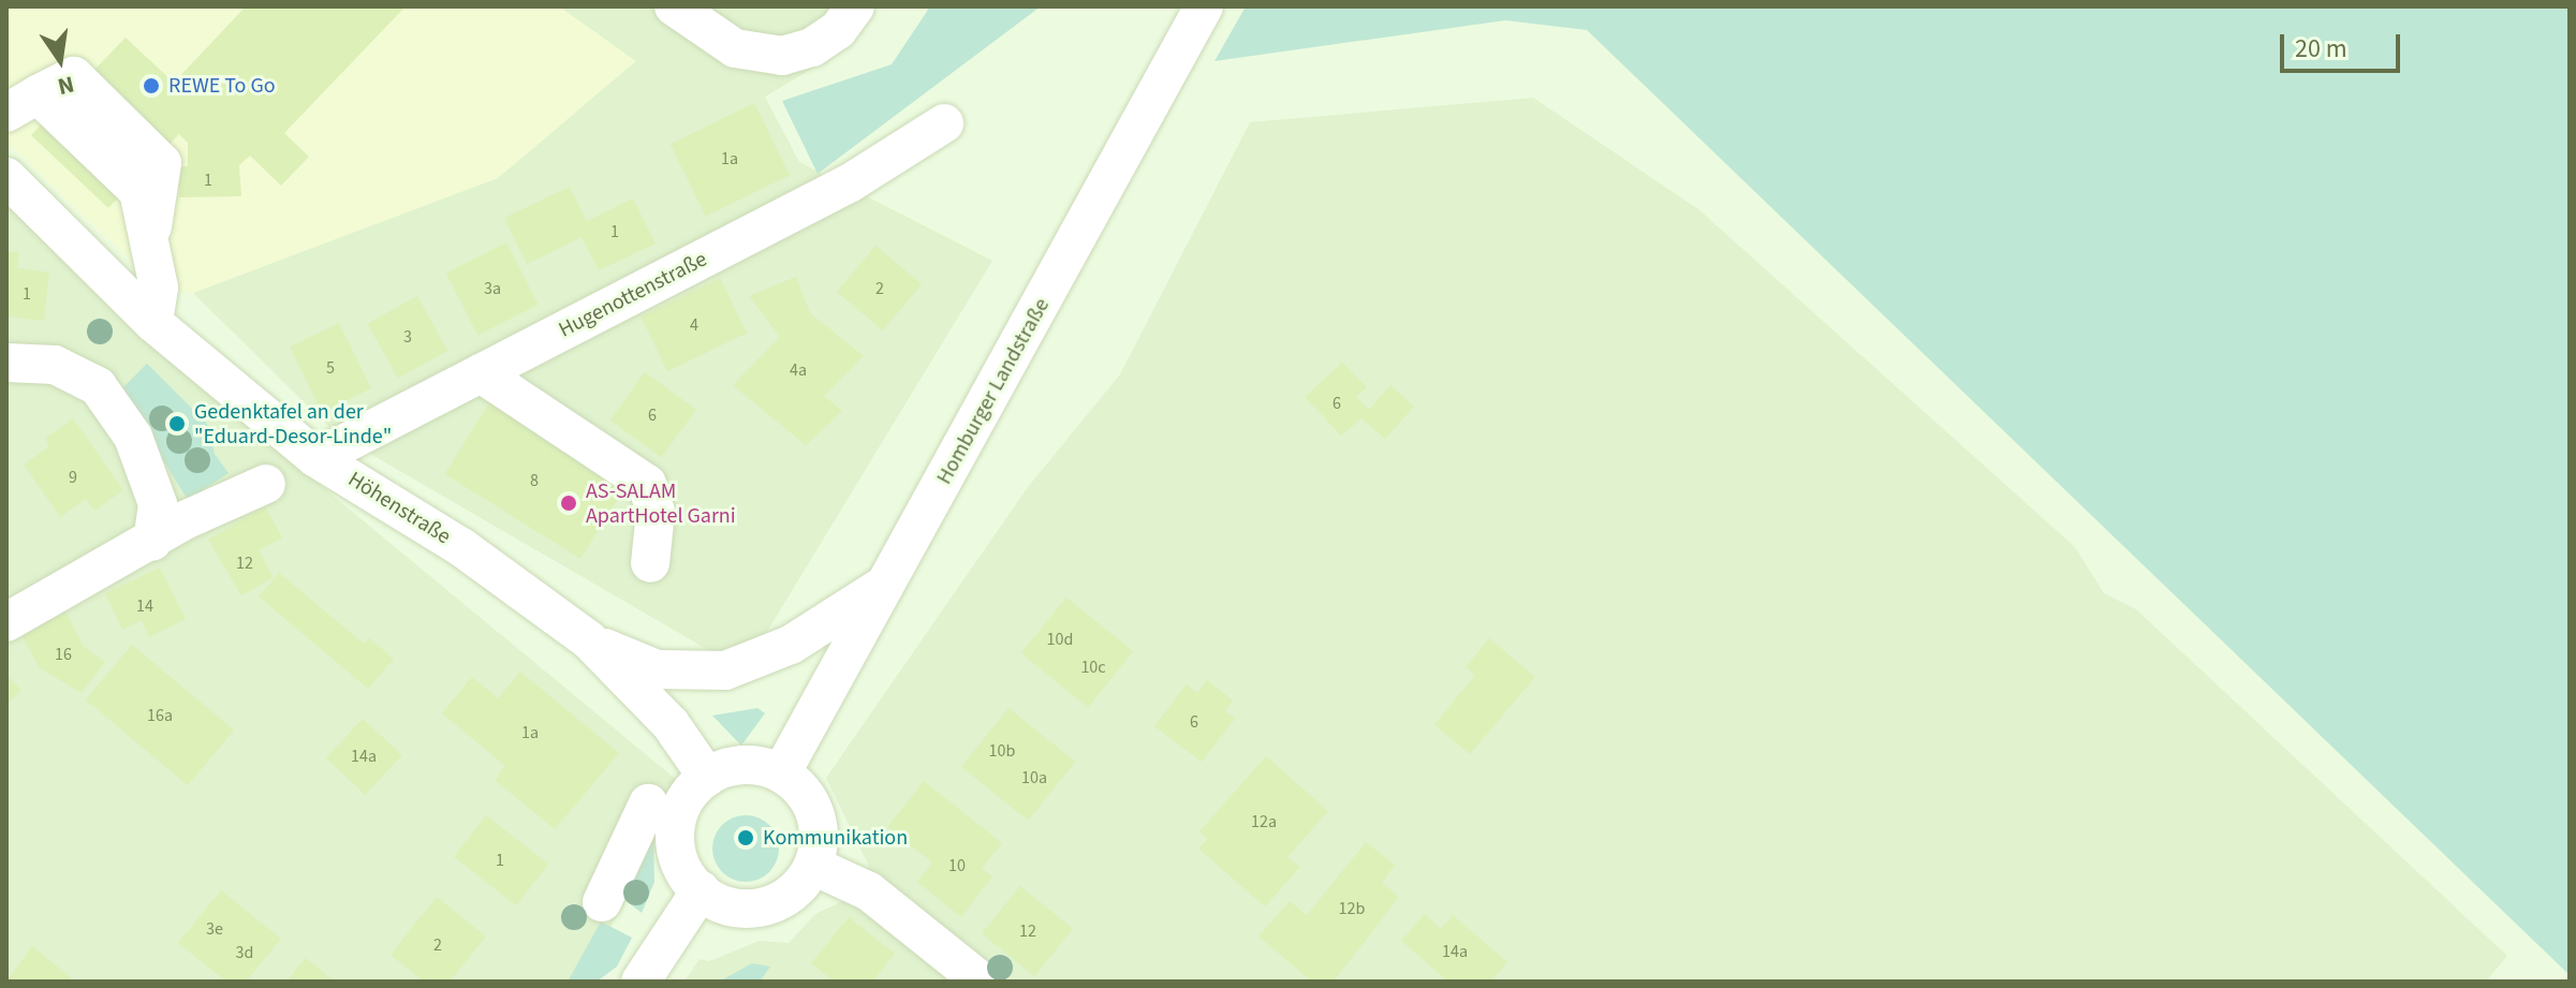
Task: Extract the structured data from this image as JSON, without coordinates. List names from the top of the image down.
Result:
{
  "streets": {
    "street": ["Hugenottenstraße", "Homburger Landstraße", "Höhenstraße"]
  },
  "crossings": [
    ["Hugenottenstraße", "Höhenstraße"],
    ["Homburger Landstraße", "Höhenstraße"]
  ],
  "places": [
    "REWE To Go",
    "Gedenktafel an der \"Eduard-Desor-Linde\"",
    "AS-SALAM ApartHotel Garni",
    "Kommunikation"
  ],
  "house_numbers": [
    "1a",
    "1",
    "1",
    "3a",
    "2",
    "1",
    "4",
    "3",
    "5",
    "4a",
    "6",
    "6",
    "9",
    "8",
    "12",
    "14",
    "10d",
    "16",
    "10c",
    "16a",
    "6",
    "1a",
    "10b",
    "14a",
    "10a",
    "12a",
    "1",
    "10",
    "12b",
    "3e",
    "12",
    "2",
    "14a",
    "3d"
  ],
  "scale_bar": "20 m",
  "north": "bottom"
}
